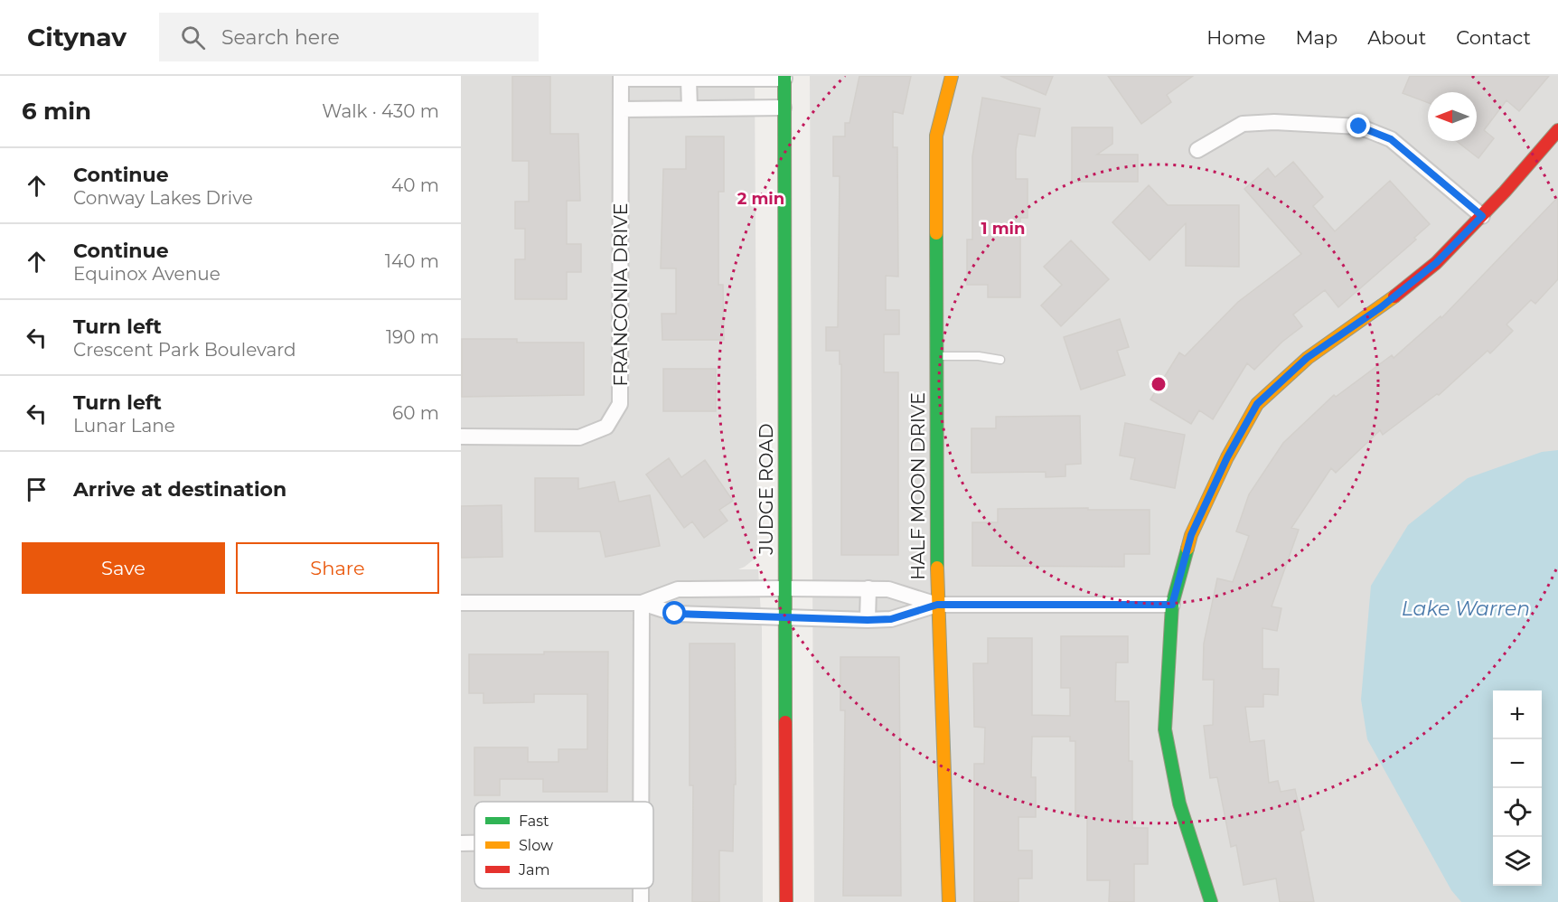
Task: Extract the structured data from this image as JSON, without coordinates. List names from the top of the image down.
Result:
{
  "streets": {
    "street": ["FRANCONIA DRIVE", "HALF MOON DRIVE", "JUDGE ROAD"]
  },
  "crossings": [
    ["FRANCONIA DRIVE", "JUDGE ROAD"]
  ],
  "water": ["Lake Warren"],
  "legend": ["Fast", "Slow", "Jam"],
  "north": "left",
  "page": {
    "header": "Citynav",
    "search": "Search here",
    "nav": [
      "Home",
      "Map",
      "About",
      "Contact"
    ],
    "heading": ["6 min", "Walk · 430 m"],
    "list": [
      ["Continue", "Conway Lakes Drive", "40 m"],
      ["Continue", "Equinox Avenue", "140 m"],
      ["Turn left", "Crescent Park Boulevard", "190 m"],
      ["Turn left", "Lunar Lane", "60 m"],
      "Arrive at destination"
    ],
    "buttons": ["Save", "Share"],
    "map_buttons": ["+", "−"]
  },
  "rings": ["2 min", "1 min"]
}
